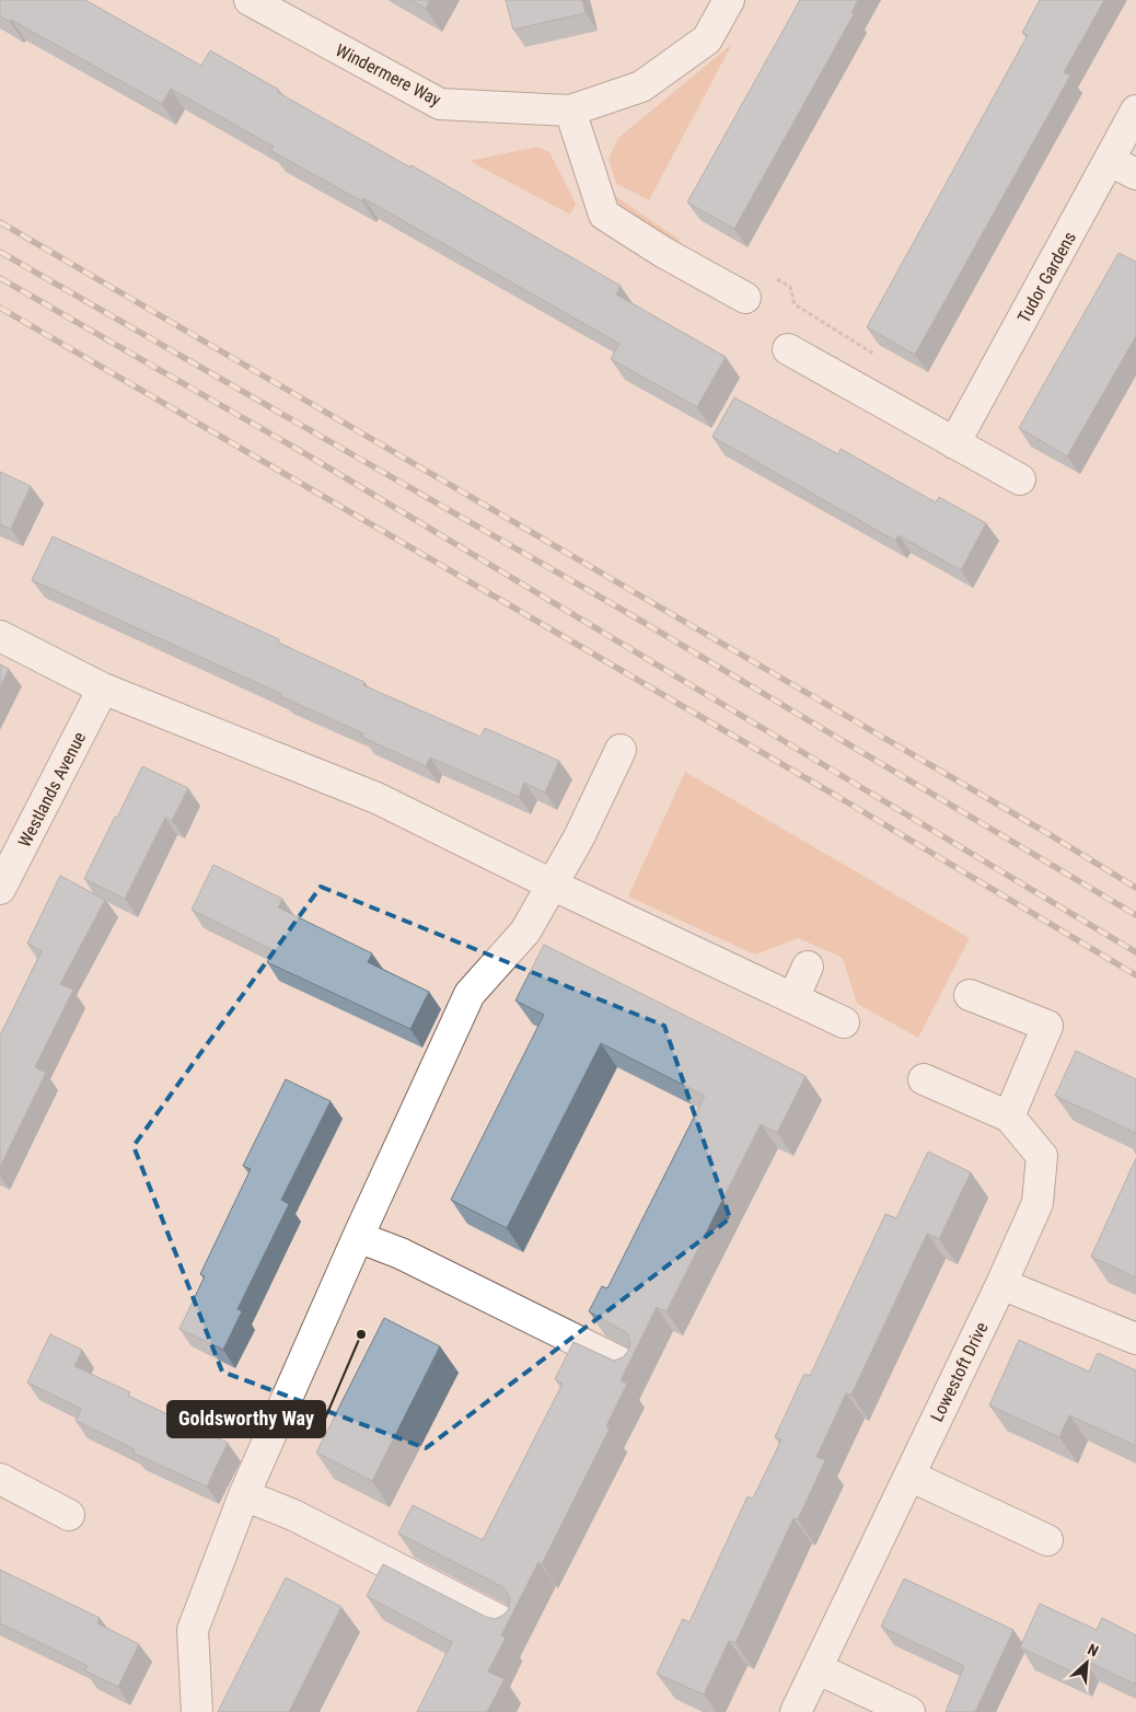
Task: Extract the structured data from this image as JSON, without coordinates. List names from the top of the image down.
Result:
{
  "streets": {
    "street": [
      "Windermere Way",
      "Tudor Gardens",
      "Westlands Avenue",
      "Lowestoft Drive"
    ]
  },
  "places": ["Goldsworthy Way"],
  "north": "top right"
}
